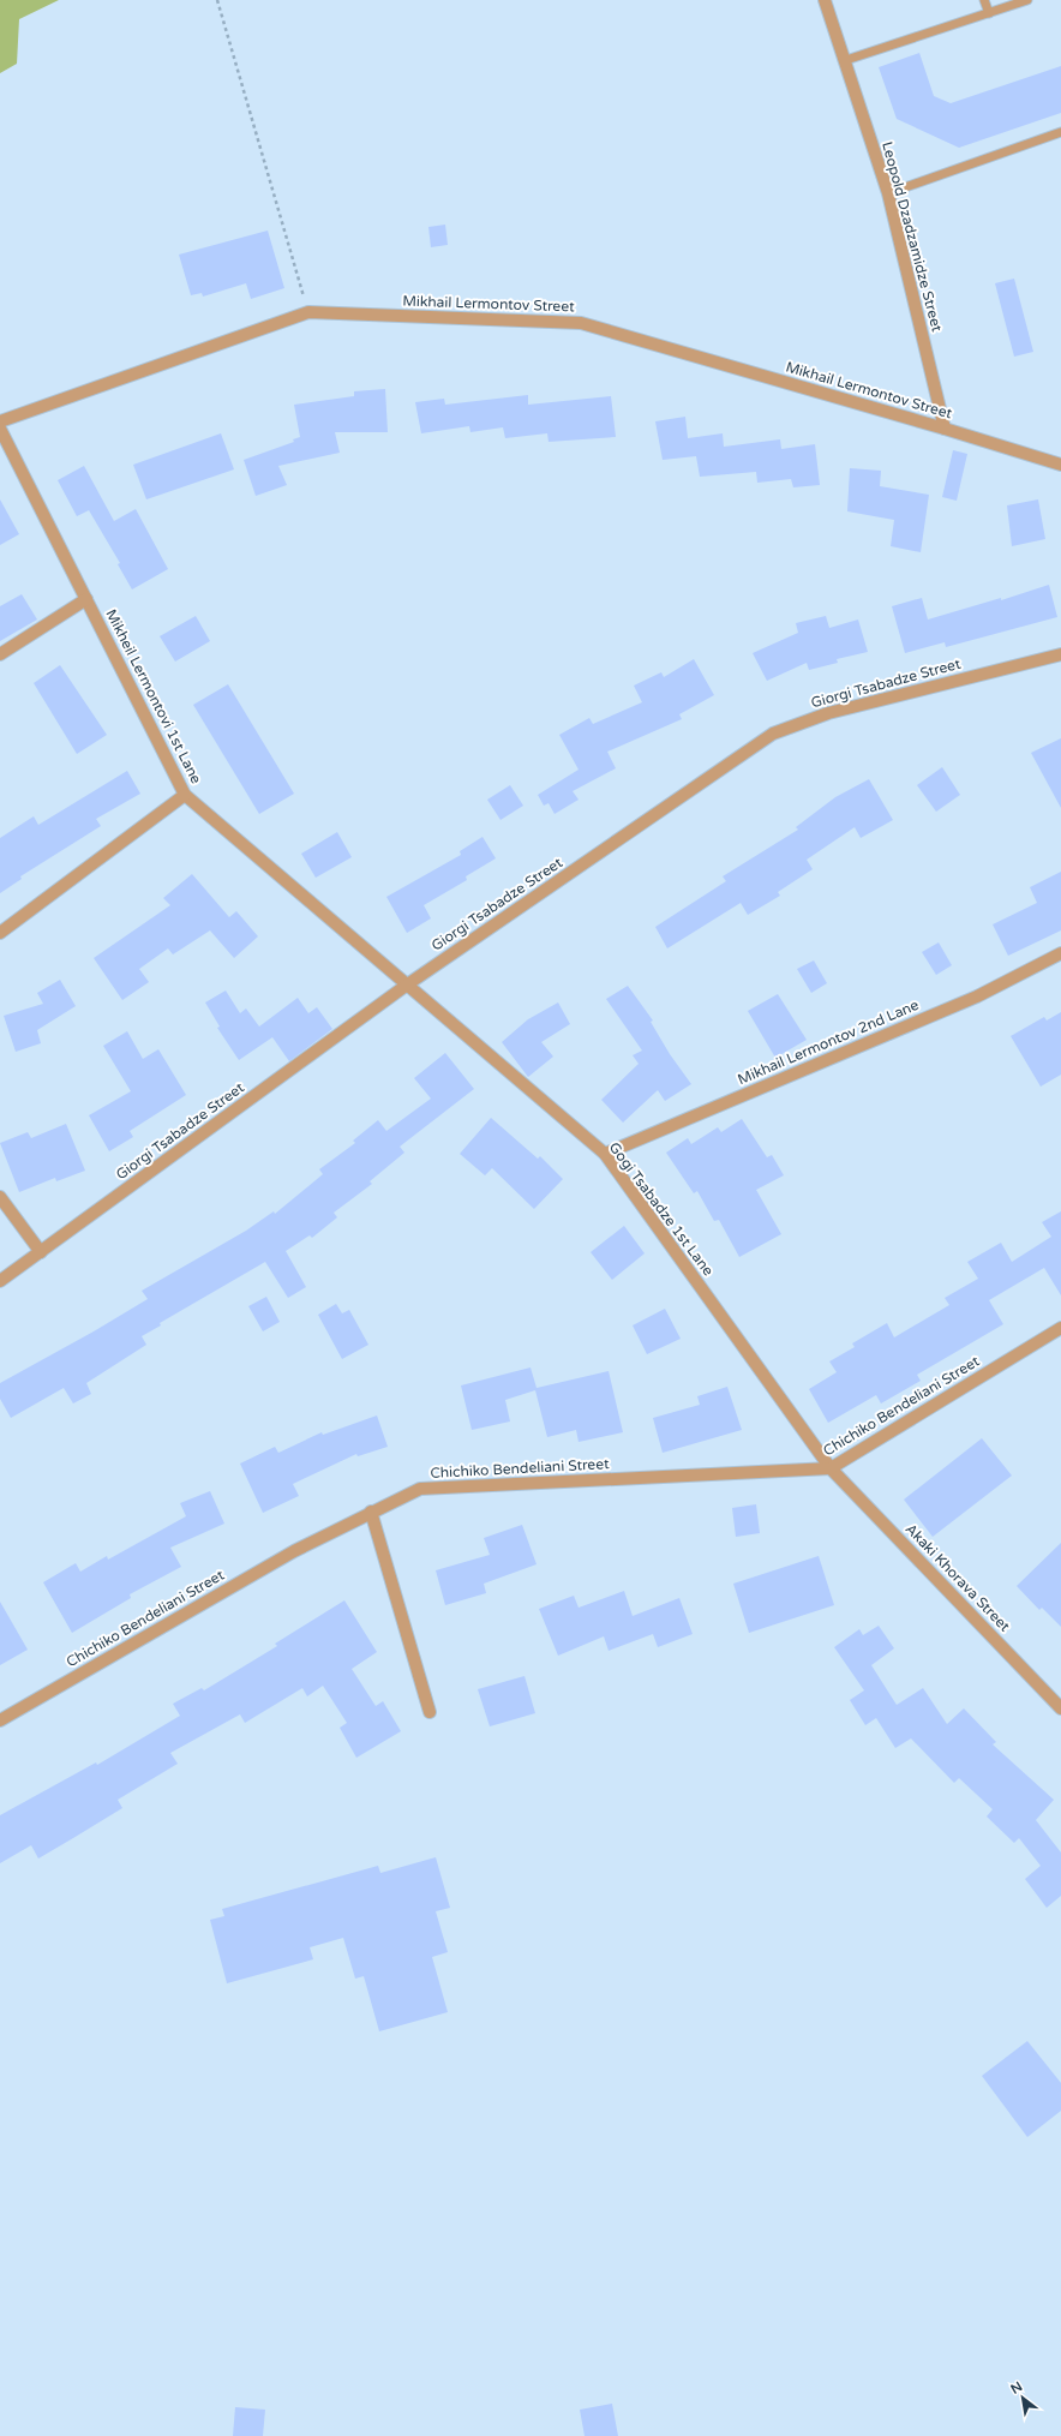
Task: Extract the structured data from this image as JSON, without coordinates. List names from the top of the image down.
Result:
{
  "streets": {
    "street": [
      "Leopold Dzadzamidze Street",
      "Mikhail Lermontov Street",
      "Giorgi Tsabadze Street",
      "Mikheil Lermontovi 1st Lane",
      "Mikhail Lermontov 2nd Lane",
      "Gogi Tsabadze 1st Lane",
      "Chichiko Bendeliani Street",
      "Akaki Khorava Street"
    ]
  },
  "crossings": [
    ["Leopold Dzadzamidze Street", "Mikhail Lermontov Street"],
    ["Giorgi Tsabadze Street", "Mikheil Lermontovi 1st Lane"],
    ["Giorgi Tsabadze Street", "Gogi Tsabadze 1st Lane"],
    ["Mikheil Lermontovi 1st Lane", "Gogi Tsabadze 1st Lane"],
    ["Mikhail Lermontov 2nd Lane", "Gogi Tsabadze 1st Lane"],
    ["Gogi Tsabadze 1st Lane", "Chichiko Bendeliani Street"],
    ["Gogi Tsabadze 1st Lane", "Akaki Khorava Street"],
    ["Chichiko Bendeliani Street", "Akaki Khorava Street"]
  ],
  "north": "top left"
}
